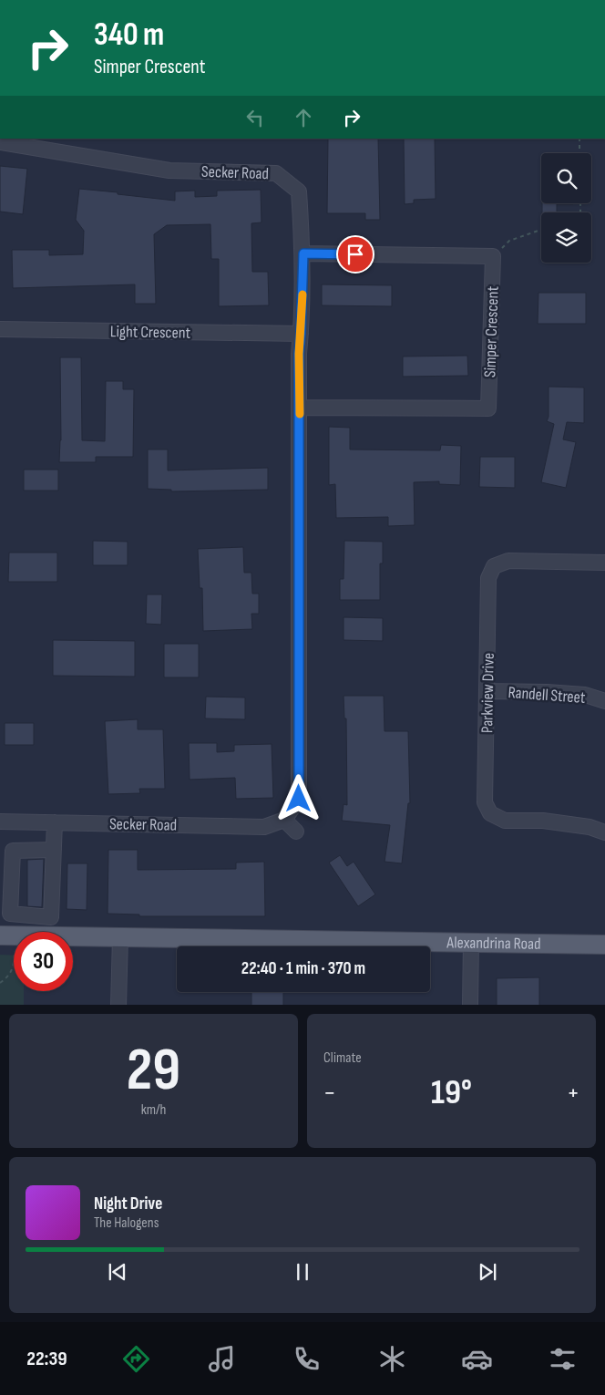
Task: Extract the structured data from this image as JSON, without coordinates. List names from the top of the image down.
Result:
{
  "streets": {
    "main road": ["Alexandrina Road"],
    "street": [
      "Secker Road",
      "Light Crescent",
      "Simper Crescent",
      "Parkview Drive",
      "Randell Street"
    ]
  },
  "crossings": [
    ["Secker Road", "Light Crescent"],
    ["Secker Road", "Simper Crescent"],
    ["Parkview Drive", "Randell Street"]
  ],
  "page": {
    "turn": ["340 m", "Simper Crescent"],
    "limit": "30",
    "trip": "22:40 · 1 min · 370 m",
    "tile": [
      ["29", "km/h"],
      "Climate"
    ],
    "heat": ["−", "19°", "+"],
    "song": ["Night Drive", "The Halogens"],
    "tabs": "22:39"
  }
}
